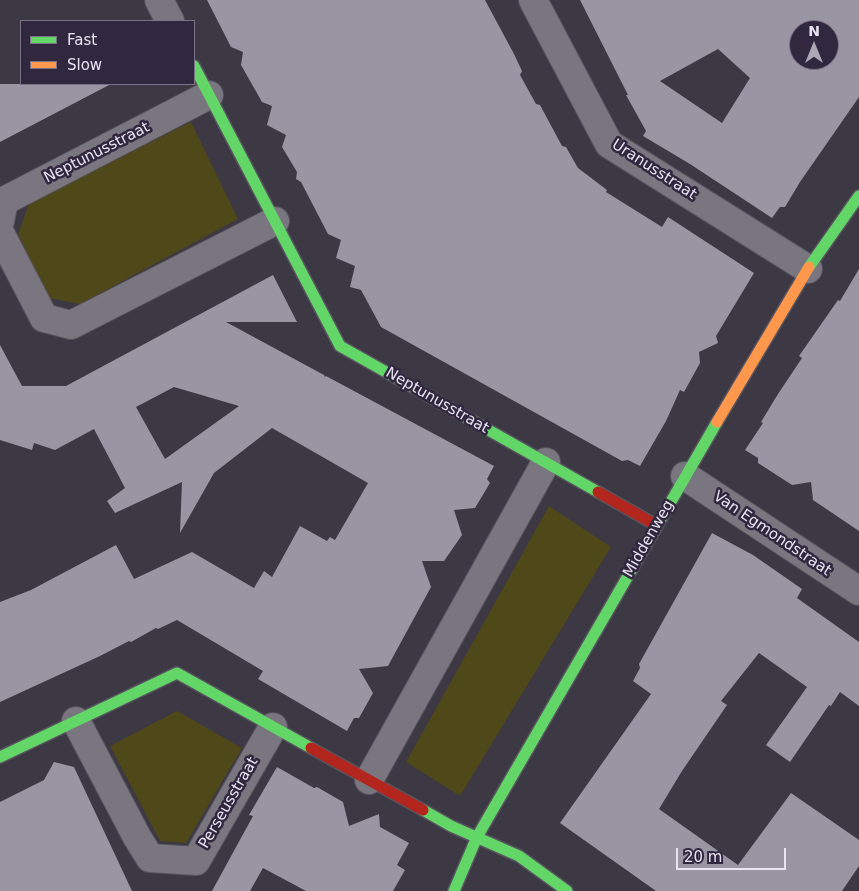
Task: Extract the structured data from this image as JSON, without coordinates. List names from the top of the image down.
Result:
{
  "streets": {
    "street": [
      "Neptunusstraat",
      "Uranusstraat",
      "Van Egmondstraat",
      "Middenweg",
      "Perseusstraat"
    ]
  },
  "crossings": [
    ["Neptunusstraat", "Middenweg"],
    ["Uranusstraat", "Middenweg"],
    ["Van Egmondstraat", "Middenweg"]
  ],
  "legend": ["Fast", "Slow"],
  "scale_bar": "20 m",
  "north": "top"
}
